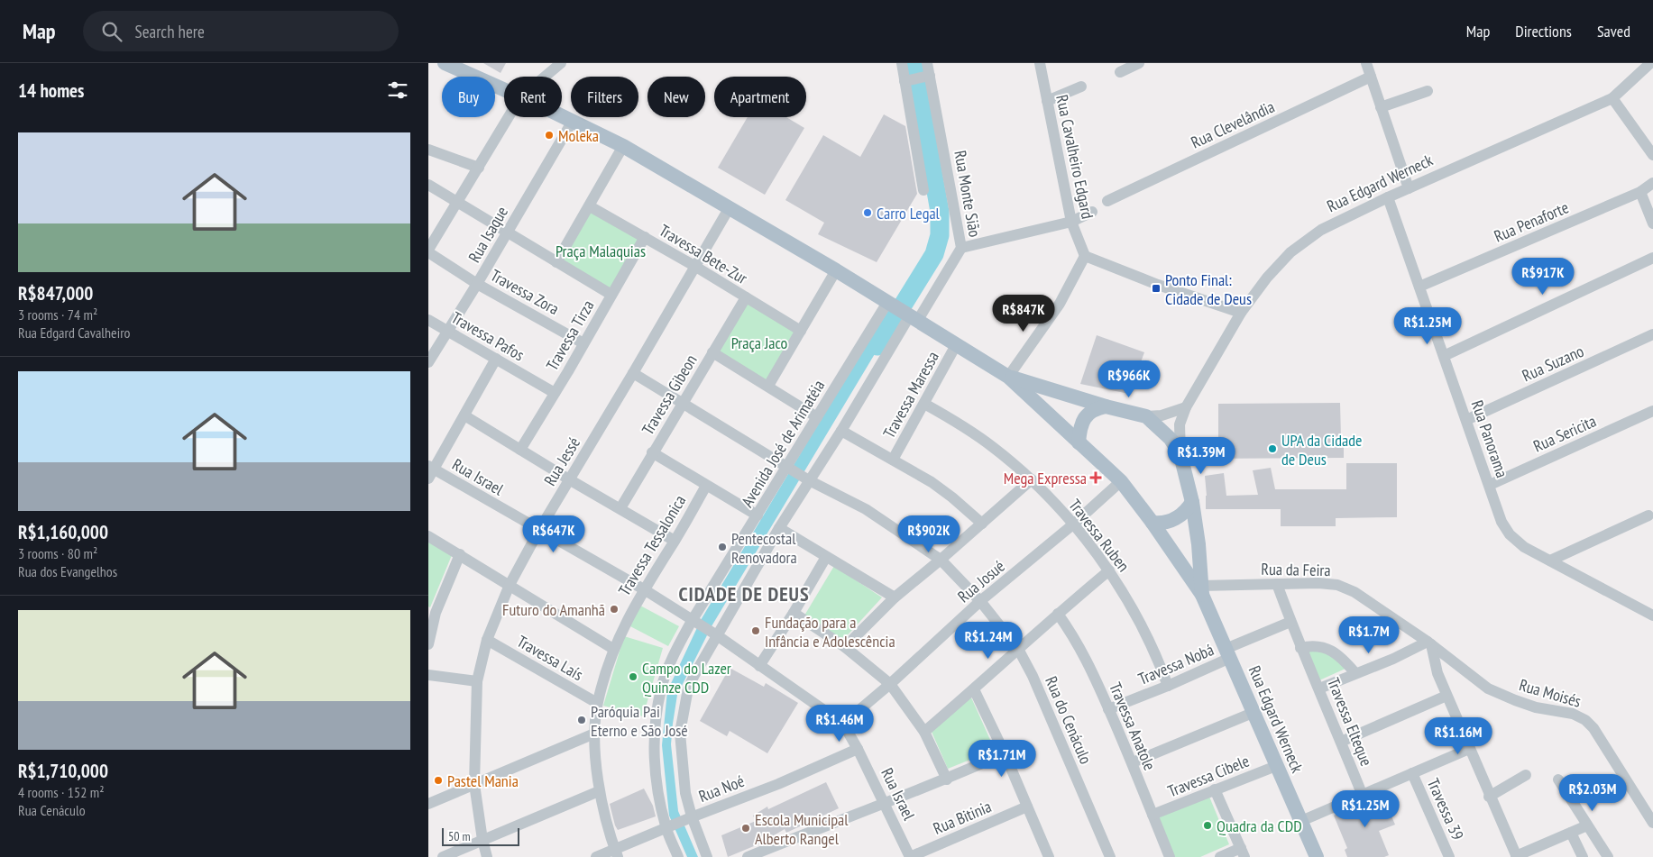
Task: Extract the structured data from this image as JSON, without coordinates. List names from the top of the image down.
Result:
{
  "streets": {
    "main road": ["Rua Edgard Werneck"],
    "street": [
      "Rua Clevelândia",
      "Rua Cavalheiro Edgard",
      "Rua Monte Sião",
      "Rua Penaforte",
      "Rua Isaque",
      "Travessa Bete-Zur",
      "Travessa Zora",
      "Travessa Tirza",
      "Travessa Pafos",
      "Rua Suzano",
      "Travessa Gibeon",
      "Travessa Maressa",
      "Rua Sericita",
      "Rua Panorama",
      "Avenida José de Arimatéia",
      "Rua Jessé",
      "Rua Israel",
      "Travessa Ruben",
      "Travessa Tessalonica",
      "Rua da Feira",
      "Rua Josué",
      "Travessa Laís",
      "Travessa Nobá",
      "Rua Moisés",
      "Rua do Cenáculo",
      "Travessa Elteque",
      "Travessa Anatole",
      "Travessa Cibele",
      "Rua Noé",
      "Travessa 39",
      "Rua Bitinia"
    ]
  },
  "crossings": [
    ["Rua Edgard Werneck", "Rua Panorama"],
    ["Rua Edgard Werneck", "Rua da Feira"],
    ["Rua Edgard Werneck", "Travessa Nobá"],
    ["Rua Edgard Werneck", "Travessa Cibele"],
    ["Rua Penaforte", "Rua Panorama"],
    ["Rua Isaque", "Travessa Zora"],
    ["Rua Isaque", "Travessa Pafos"],
    ["Travessa Bete-Zur", "Travessa Tirza"],
    ["Travessa Bete-Zur", "Travessa Gibeon"],
    ["Travessa Bete-Zur", "Rua Jessé"],
    ["Travessa Zora", "Travessa Tirza"],
    ["Travessa Tirza", "Travessa Pafos"],
    ["Rua Suzano", "Rua Panorama"],
    ["Travessa Gibeon", "Rua do Cenáculo"],
    ["Travessa Maressa", "Travessa Ruben"],
    ["Rua Sericita", "Rua Panorama"],
    ["Avenida José de Arimatéia", "Rua Israel"],
    ["Avenida José de Arimatéia", "Rua do Cenáculo"],
    ["Avenida José de Arimatéia", "Rua Noé"],
    ["Rua Jessé", "Rua Israel"],
    ["Rua Jessé", "Travessa Laís"],
    ["Rua Jessé", "Rua do Cenáculo"],
    ["Rua Israel", "Travessa Tessalonica"],
    ["Rua Israel", "Rua Josué"],
    ["Rua Israel", "Rua Noé"],
    ["Rua Israel", "Rua Bitinia"],
    ["Travessa Ruben", "Rua Josué"],
    ["Travessa Ruben", "Travessa Nobá"],
    ["Travessa Tessalonica", "Travessa Laís"],
    ["Travessa Tessalonica", "Rua Noé"],
    ["Rua da Feira", "Rua Moisés"],
    ["Rua da Feira", "Travessa Elteque"],
    ["Rua Josué", "Rua do Cenáculo"],
    ["Travessa Nobá", "Travessa Elteque"],
    ["Travessa Nobá", "Travessa Anatole"],
    ["Travessa Anatole", "Travessa Cibele"]
  ],
  "districts": ["CIDADE DE DEUS"],
  "parks": ["Praça Malaquias", "Praça Jaco"],
  "places": {
    "other": [
      "Moleka",
      "Carro Legal",
      "UPA da Cidade de Deus",
      "Pentecostal Renovadora",
      "Futuro do Amanhã",
      "Fundação para a Infância e Adolescência",
      "Campo do Lazer Quinze CDD",
      "Paróquia Pai Eterno e São José",
      "Pastel Mania",
      "Quadra da CDD",
      "Escola Municipal Alberto Rangel"
    ],
    "transit": ["Ponto Final: Cidade de Deus"],
    "health": ["Mega Expressa"]
  },
  "scale_bar": "50 m",
  "page": {
    "header": "Map",
    "search": "Search here",
    "nav": ["Map", "Directions", "Saved"],
    "heading": "14 homes",
    "chip": [
      "Buy",
      "Rent",
      "Filters",
      "New",
      "Apartment"
    ],
    "list": [
      {
        "name": "R$847,000",
        "note": "3 rooms · 74 m² · Rua Edgard Cavalheiro"
      },
      {
        "name": "R$1,160,000",
        "note": "3 rooms · 80 m² · Rua dos Evangelhos"
      },
      {
        "name": "R$1,710,000",
        "note": "4 rooms · 152 m² · Rua Cenáculo"
      }
    ],
    "price": [
      "R$917K",
      "R$847K",
      "R$1.25M",
      "R$966K",
      "R$1.39M",
      "R$647K",
      "R$902K",
      "R$1.7M",
      "R$1.24M",
      "R$1.46M",
      "R$1.16M",
      "R$1.71M",
      "R$2.03M",
      "R$1.25M"
    ],
    "scale": "50 m"
  }
}
